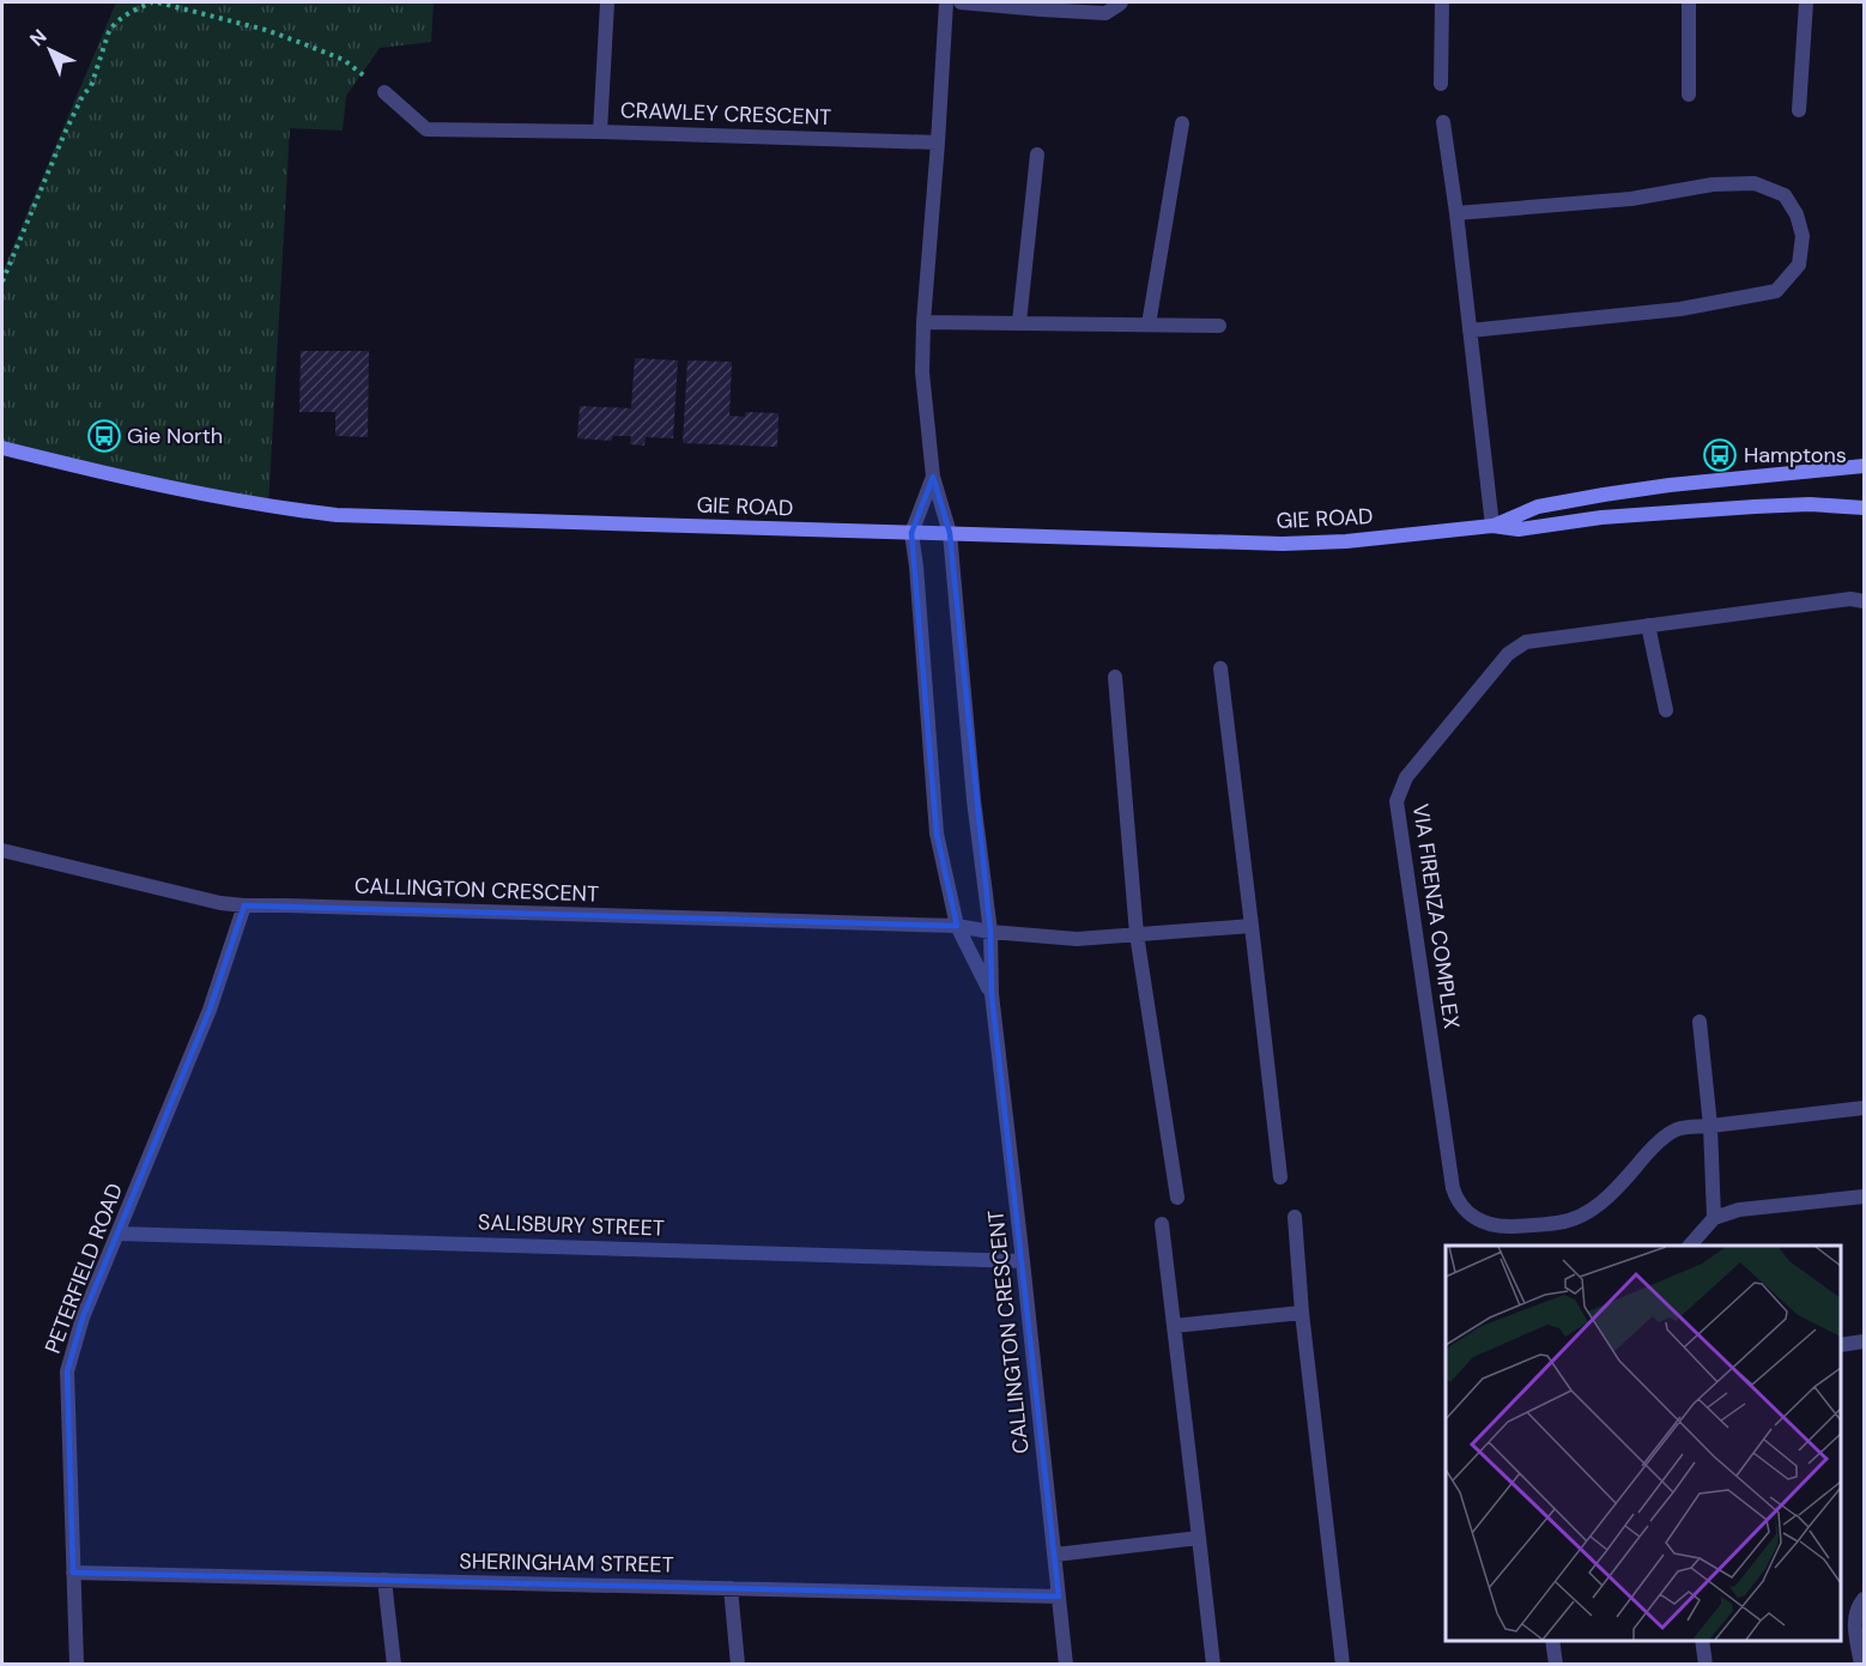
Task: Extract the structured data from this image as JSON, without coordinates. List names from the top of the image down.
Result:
{
  "streets": {
    "street": [
      "CRAWLEY CRESCENT",
      "GIE ROAD",
      "CALLINGTON CRESCENT",
      "VIA FIRENZA COMPLEX",
      "SALISBURY STREET",
      "PETERFIELD ROAD",
      "SHERINGHAM STREET"
    ]
  },
  "crossings": [
    ["GIE ROAD", "CALLINGTON CRESCENT"],
    ["CALLINGTON CRESCENT", "SALISBURY STREET"],
    ["CALLINGTON CRESCENT", "PETERFIELD ROAD"],
    ["CALLINGTON CRESCENT", "SHERINGHAM STREET"],
    ["SALISBURY STREET", "PETERFIELD ROAD"],
    ["PETERFIELD ROAD", "SHERINGHAM STREET"]
  ],
  "places": {
    "bus stop": ["Gie North", "Hamptons"]
  },
  "north": "top left"
}
